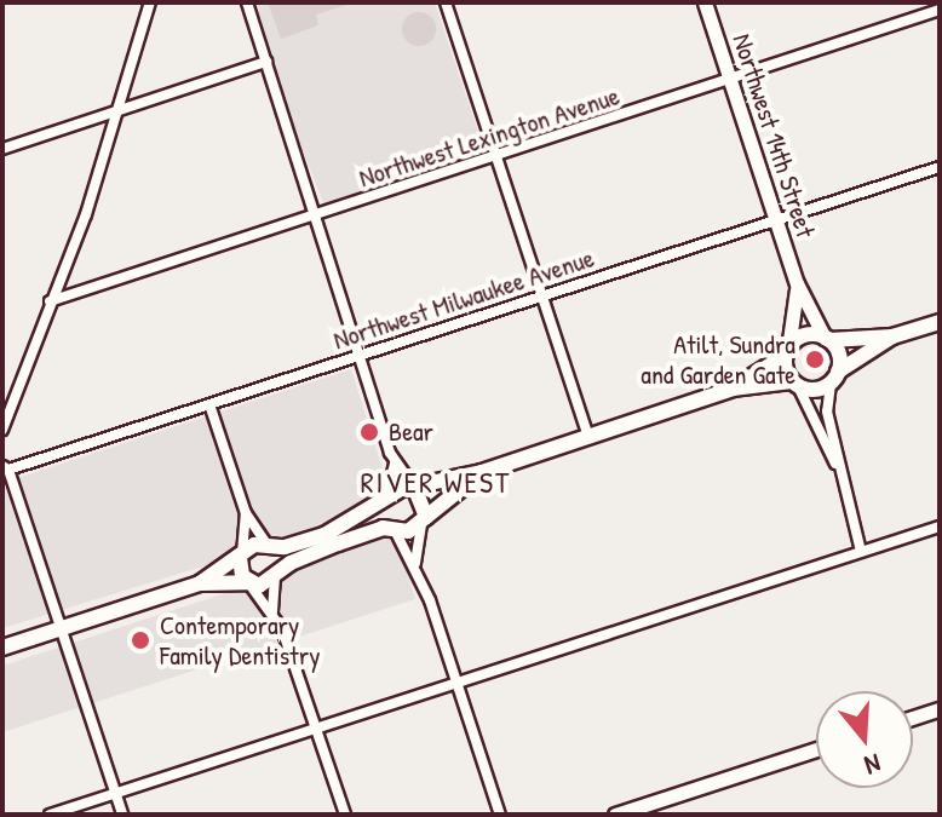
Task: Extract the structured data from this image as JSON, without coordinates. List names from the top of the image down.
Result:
{
  "streets": {
    "street": ["Northwest 14th Street", "Northwest Lexington Avenue", "Northwest Milwaukee Avenue"]
  },
  "crossings": [
    ["Northwest 14th Street", "Northwest Lexington Avenue"],
    ["Northwest 14th Street", "Northwest Milwaukee Avenue"]
  ],
  "districts": ["RIVER WEST"],
  "places": ["Atilt, Sundra and Garden Gate", "Bear", "Contemporary Family Dentistry"],
  "north": "bottom"
}
